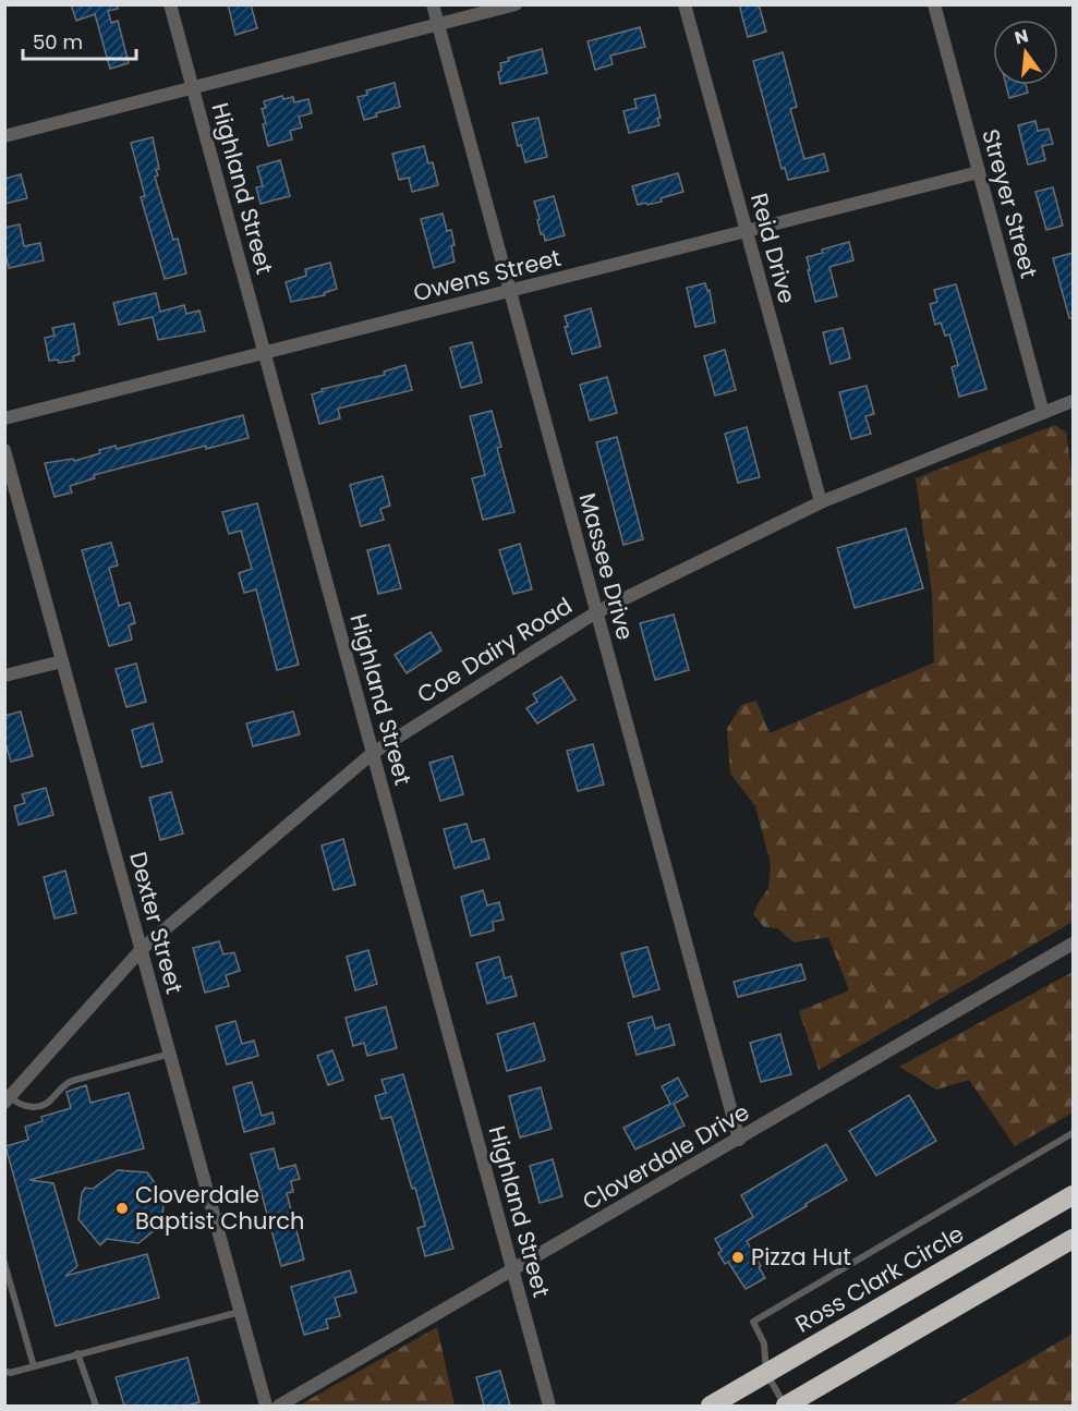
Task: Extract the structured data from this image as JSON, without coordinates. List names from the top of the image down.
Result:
{
  "streets": {
    "highway": ["Ross Clark Circle"],
    "street": [
      "Highland Street",
      "Streyer Street",
      "Reid Drive",
      "Owens Street",
      "Massee Drive",
      "Coe Dairy Road",
      "Dexter Street",
      "Cloverdale Drive"
    ]
  },
  "crossings": [
    ["Highland Street", "Owens Street"],
    ["Highland Street", "Coe Dairy Road"],
    ["Highland Street", "Cloverdale Drive"],
    ["Streyer Street", "Owens Street"],
    ["Streyer Street", "Coe Dairy Road"],
    ["Reid Drive", "Owens Street"],
    ["Reid Drive", "Coe Dairy Road"],
    ["Owens Street", "Massee Drive"],
    ["Massee Drive", "Coe Dairy Road"],
    ["Massee Drive", "Cloverdale Drive"],
    ["Coe Dairy Road", "Dexter Street"]
  ],
  "places": ["Cloverdale Baptist Church", "Pizza Hut"],
  "scale_bar": "50 m",
  "north": "top"
}
